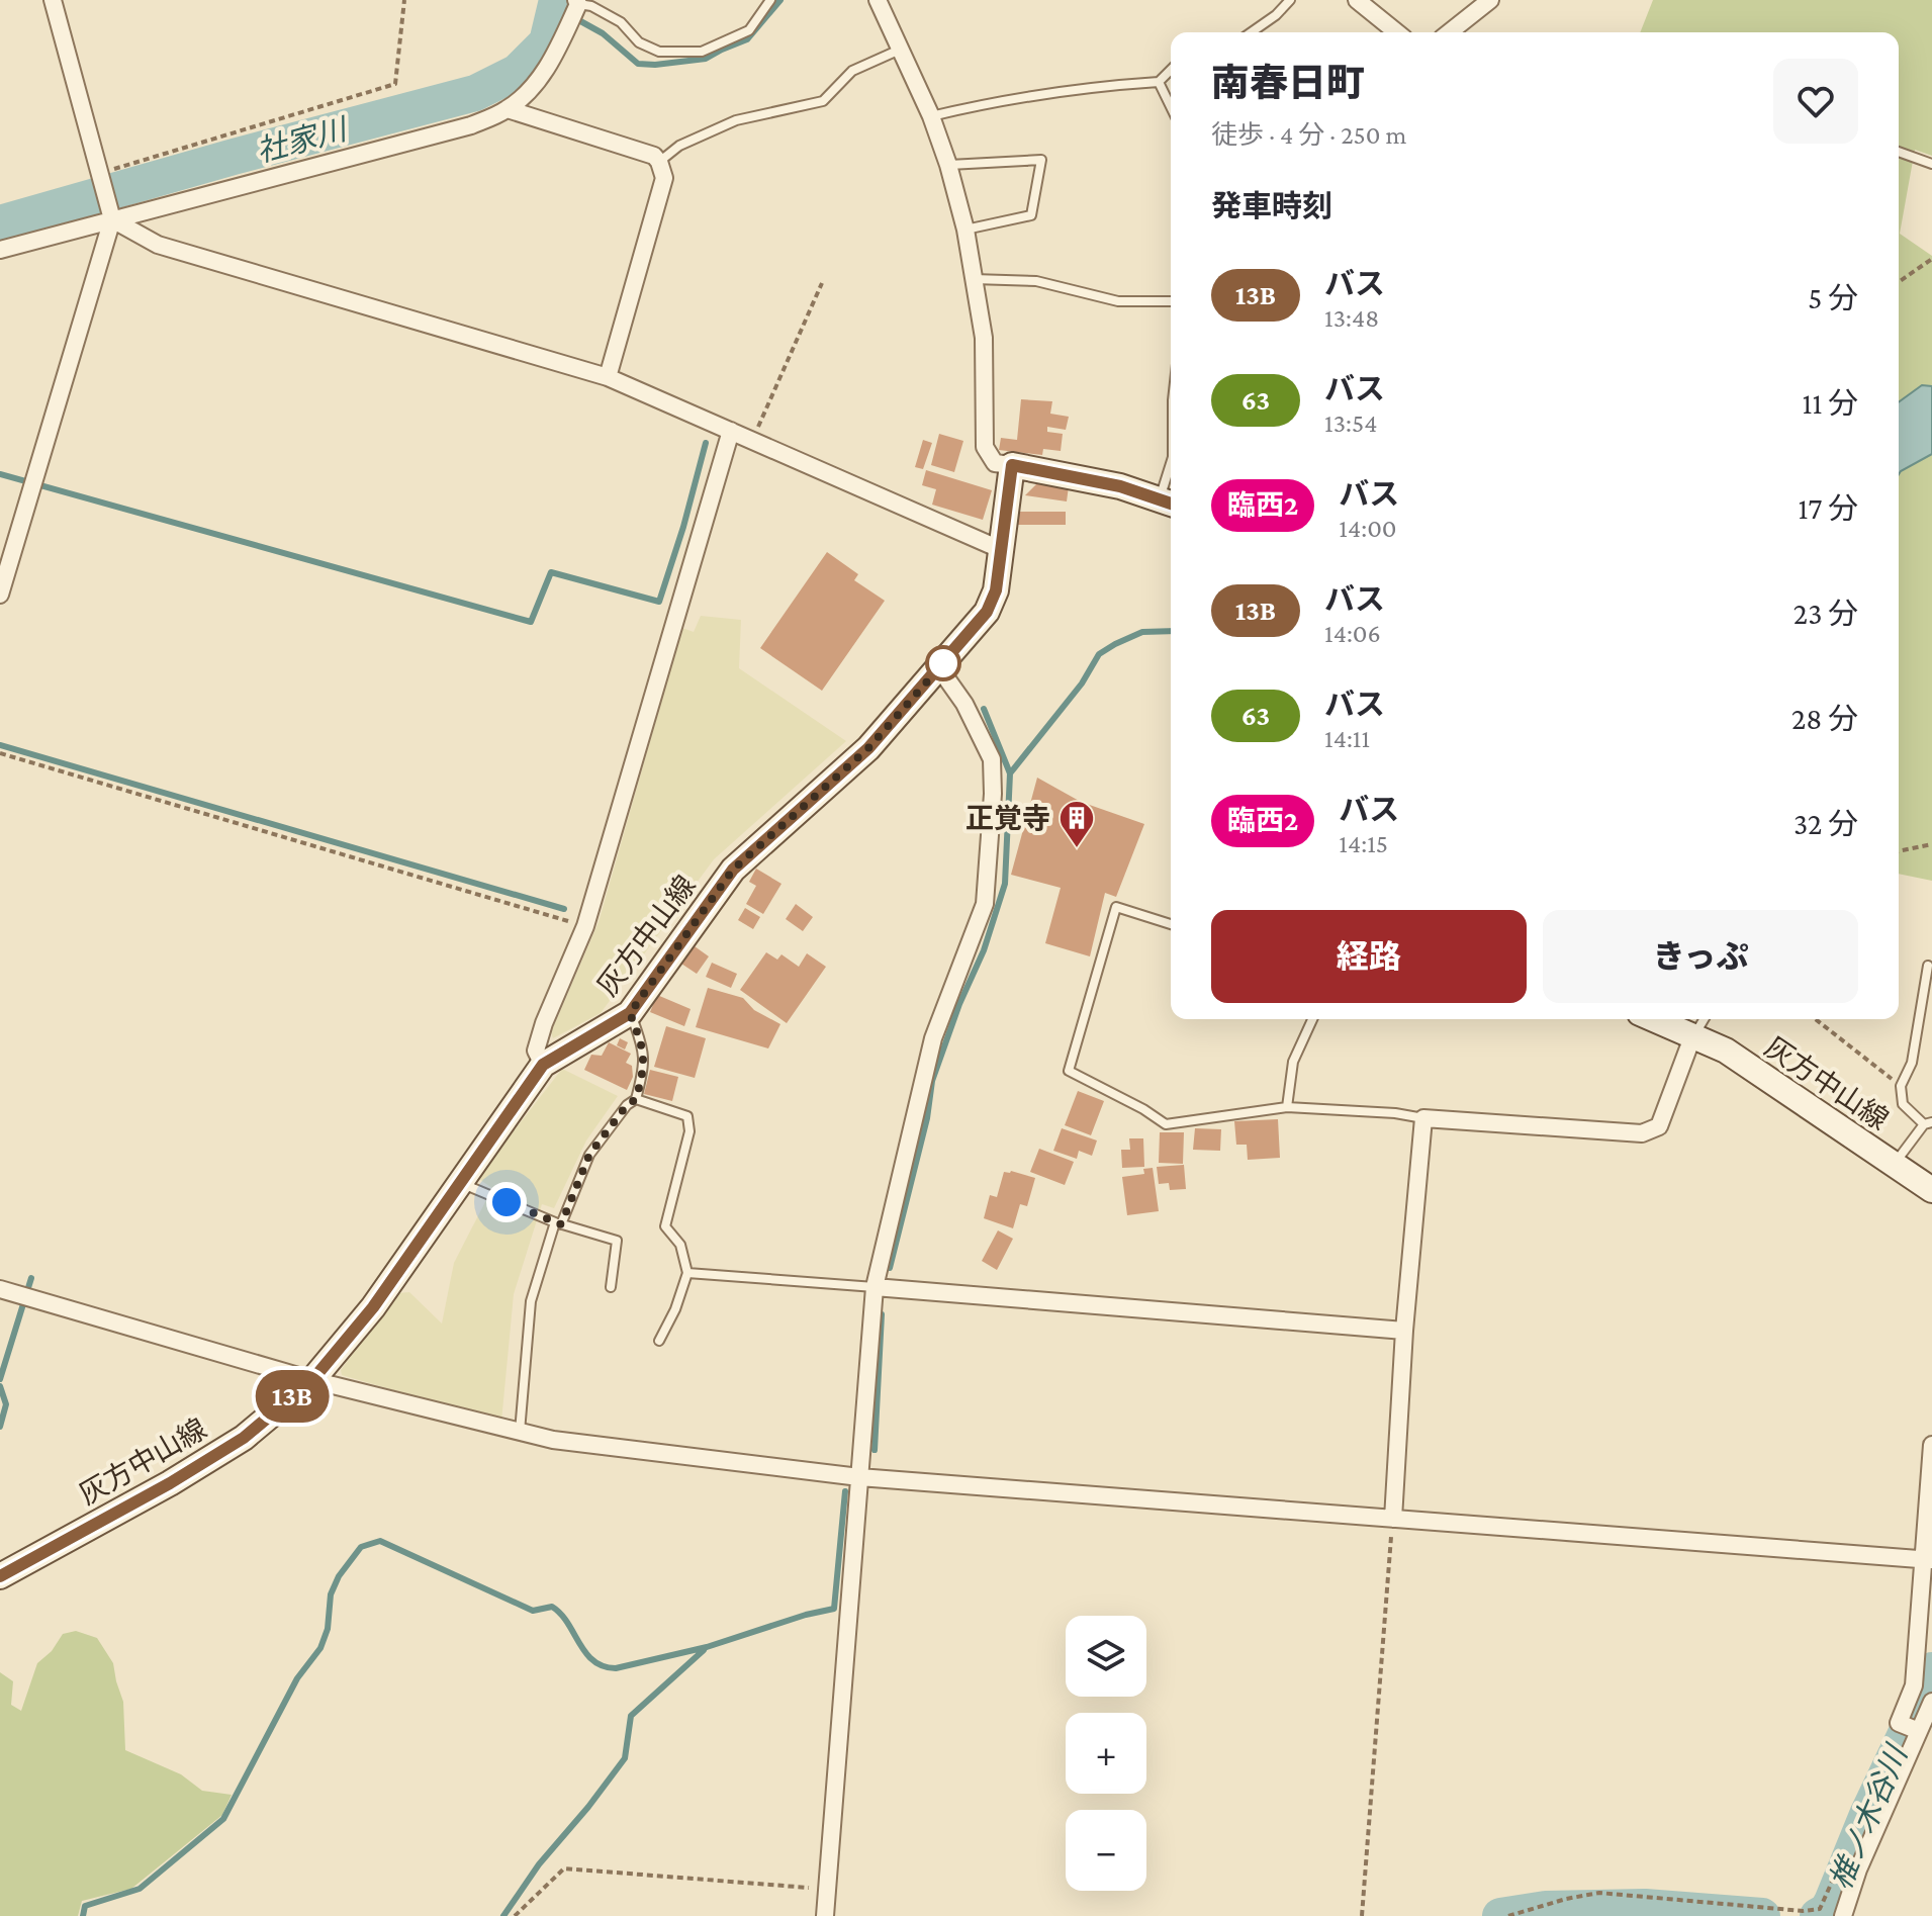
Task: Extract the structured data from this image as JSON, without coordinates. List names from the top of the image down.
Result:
{
  "streets": {
    "main road": ["灰方中山線"]
  },
  "water": ["社家川", "椎ノ木谷川"],
  "places": {
    "building": ["正覚寺"]
  },
  "lines": ["bus line 13B"],
  "page": {
    "on_map": "13B",
    "heading": [
      ["南春日町", "徒歩 · 4 分 · 250 m"],
      "発車時刻"
    ],
    "list": [
      {
        "mark": "13B",
        "name": "バス",
        "note": "13:48",
        "value": "5 分"
      },
      {
        "mark": "63",
        "name": "バス",
        "note": "13:54",
        "value": "11 分"
      },
      {
        "mark": "臨西2",
        "name": "バス",
        "note": "14:00",
        "value": "17 分"
      },
      {
        "mark": "13B",
        "name": "バス",
        "note": "14:06",
        "value": "23 分"
      },
      {
        "mark": "63",
        "name": "バス",
        "note": "14:11",
        "value": "28 分"
      },
      {
        "mark": "臨西2",
        "name": "バス",
        "note": "14:15",
        "value": "32 分"
      }
    ],
    "buttons": ["経路", "きっぷ"],
    "map_buttons": ["+", "−"]
  }
}
